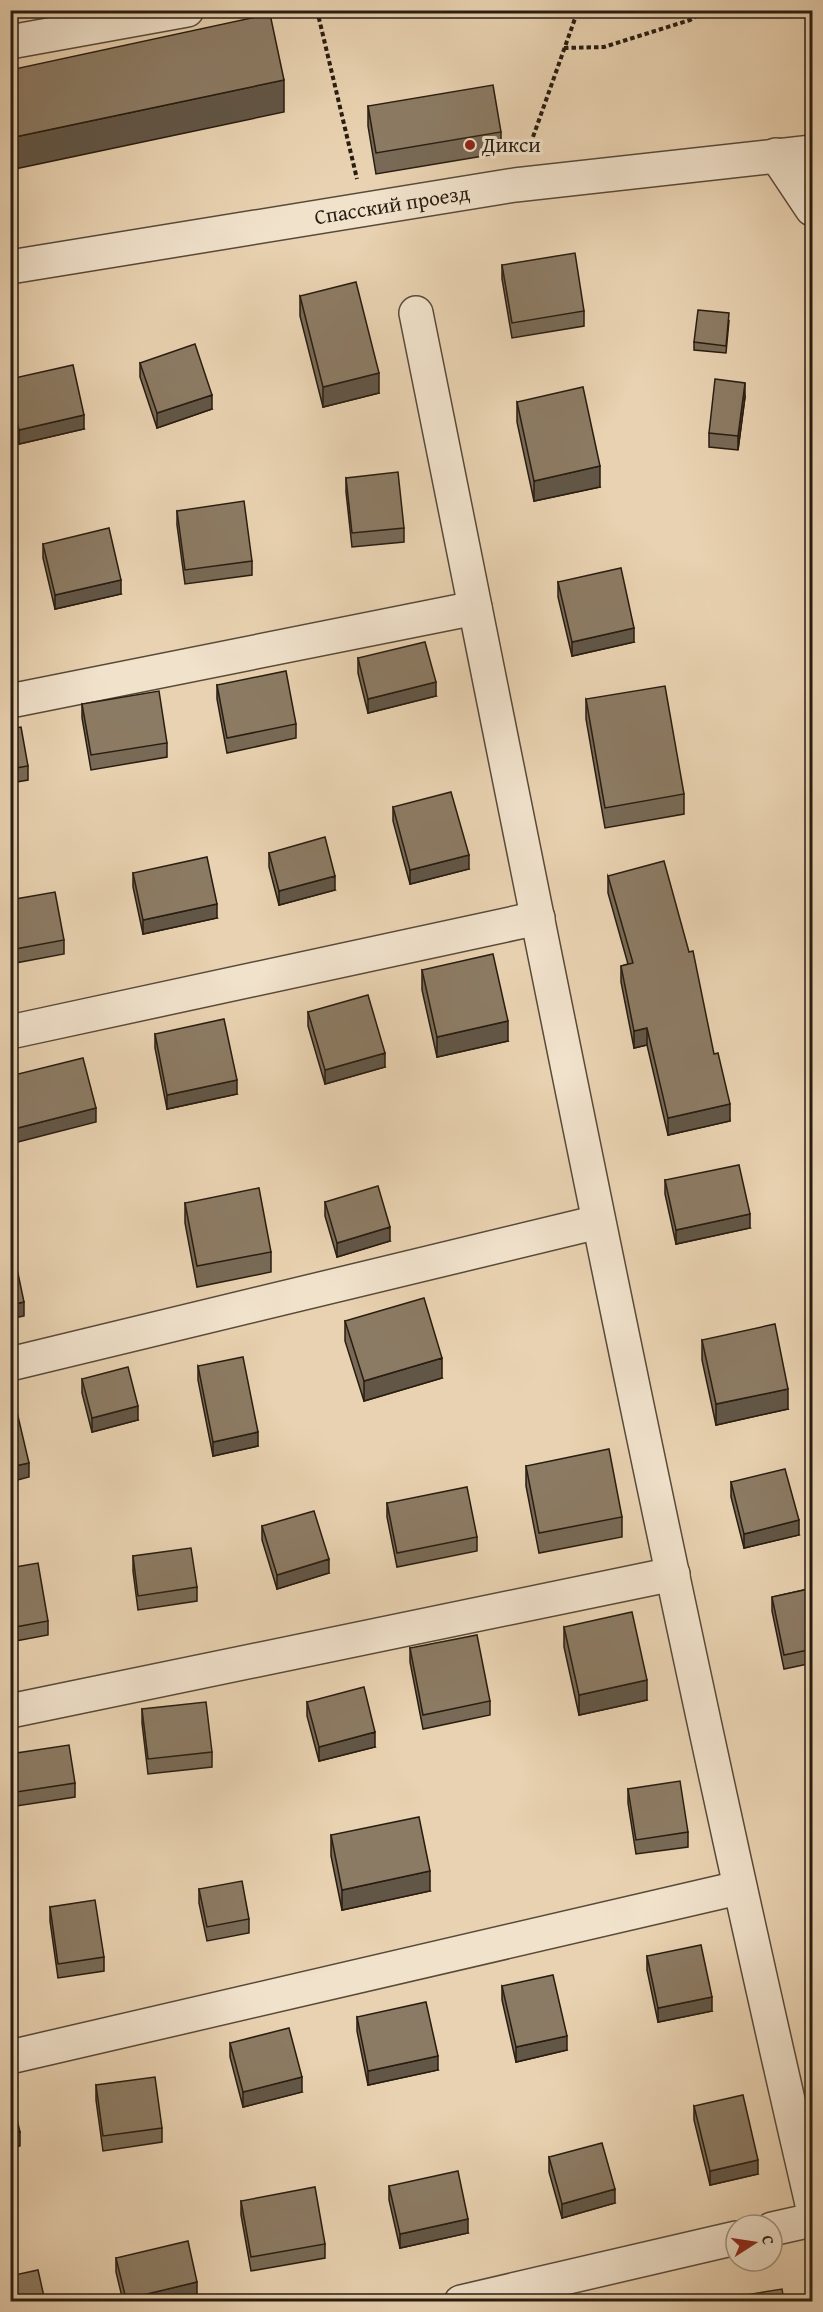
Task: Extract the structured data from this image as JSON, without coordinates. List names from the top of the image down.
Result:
{
  "streets": {
    "street": ["Спасский проезд"]
  },
  "places": ["Дикси"],
  "north": "right"
}
